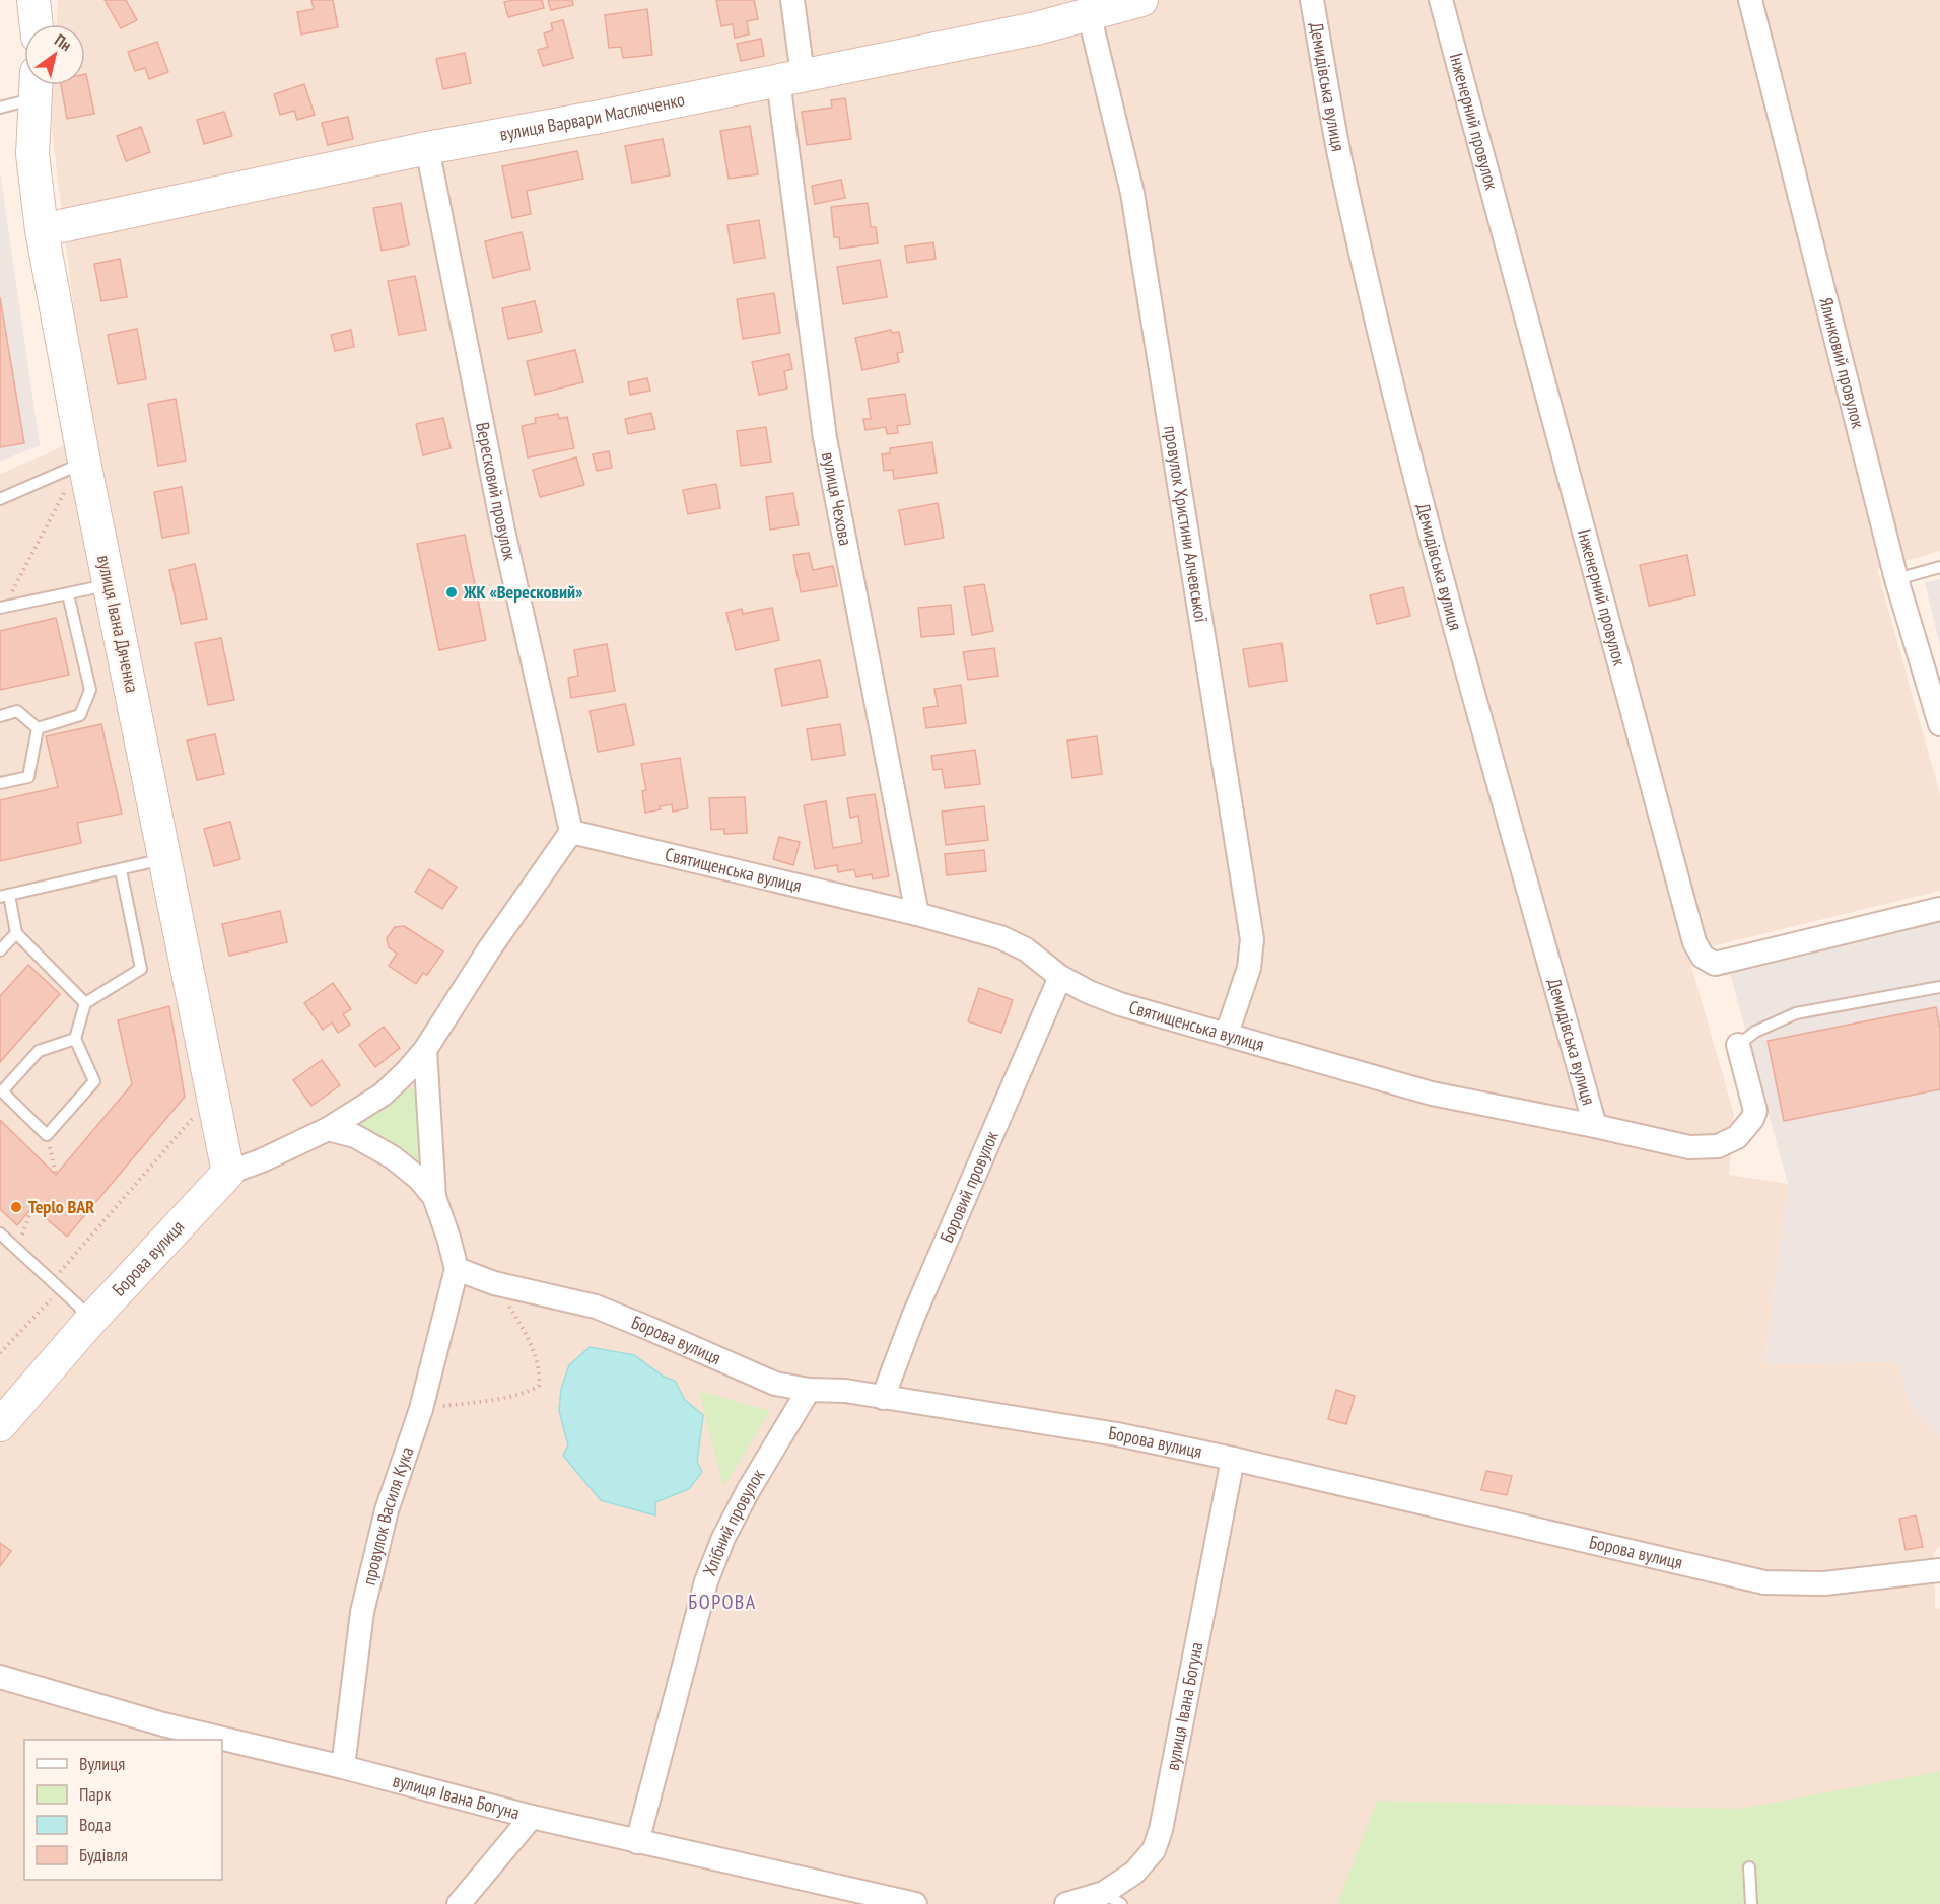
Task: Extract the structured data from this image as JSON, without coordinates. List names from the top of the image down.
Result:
{
  "streets": {
    "street": [
      "Демидівська вулиця",
      "вулиця Варвари Маслюченко",
      "Інженерний провулок",
      "Ялинковий провулок",
      "Вересковий провулок",
      "вулиця Чехова",
      "провулок Христини Алчевської",
      "вулиця Івана Дяченка",
      "Святищенська вулиця",
      "Боровий провулок",
      "Борова вулиця",
      "провулок Василя Кука",
      "Хлібний провулок",
      "вулиця Івана Богуна"
    ]
  },
  "crossings": [
    ["Демидівська вулиця", "Святищенська вулиця"],
    ["вулиця Варвари Маслюченко", "Вересковий провулок"],
    ["вулиця Варвари Маслюченко", "вулиця Чехова"],
    ["вулиця Варвари Маслюченко", "провулок Христини Алчевської"],
    ["вулиця Варвари Маслюченко", "вулиця Івана Дяченка"],
    ["Вересковий провулок", "Святищенська вулиця"],
    ["Вересковий провулок", "Борова вулиця"],
    ["вулиця Чехова", "Святищенська вулиця"],
    ["провулок Христини Алчевської", "Святищенська вулиця"],
    ["вулиця Івана Дяченка", "Борова вулиця"],
    ["Святищенська вулиця", "Боровий провулок"],
    ["Святищенська вулиця", "Борова вулиця"],
    ["Боровий провулок", "Борова вулиця"],
    ["Борова вулиця", "провулок Василя Кука"],
    ["Борова вулиця", "Хлібний провулок"],
    ["Борова вулиця", "вулиця Івана Богуна"],
    ["провулок Василя Кука", "вулиця Івана Богуна"],
    ["Хлібний провулок", "вулиця Івана Богуна"]
  ],
  "districts": ["БОРОВА"],
  "places": ["ЖК «Вересковий»", "Teplo BAR"],
  "legend": [
    "Вулиця",
    "Парк",
    "Вода",
    "Будівля"
  ],
  "north": "top right"
}
